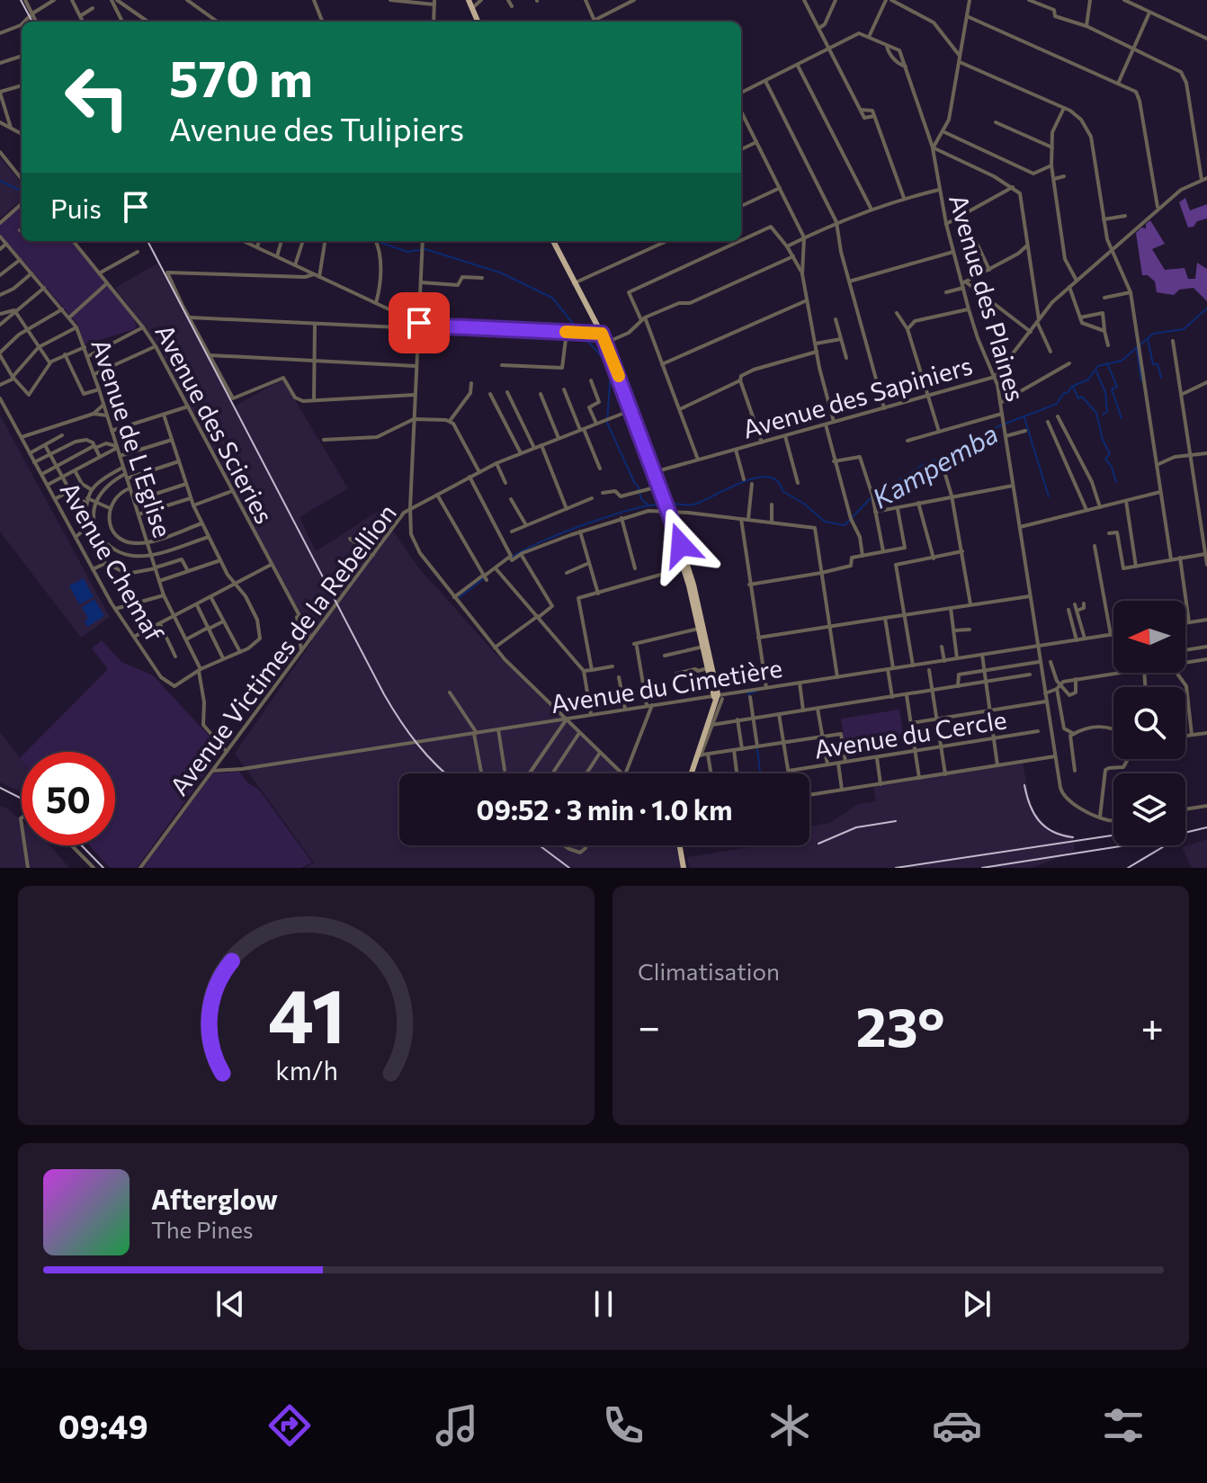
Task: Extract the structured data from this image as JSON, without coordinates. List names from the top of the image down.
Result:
{
  "streets": {
    "street": [
      "Avenue des Plaines",
      "Avenue des Sapiniers",
      "Avenue des Scieries",
      "Avenue de L'Eglise",
      "Avenue Chemaf",
      "Avenue Victimes de la Rebellion",
      "Avenue du Cimetière",
      "Avenue du Cercle"
    ]
  },
  "crossings": [
    ["Avenue des Plaines", "Avenue des Sapiniers"],
    ["Avenue des Plaines", "Avenue du Cimetière"],
    ["Avenue des Scieries", "Avenue Victimes de la Rebellion"],
    ["Avenue de L'Eglise", "Avenue Chemaf"],
    ["Avenue de L'Eglise", "Avenue Victimes de la Rebellion"],
    ["Avenue Victimes de la Rebellion", "Avenue du Cimetière"]
  ],
  "water": ["Kampemba"],
  "north": "left",
  "page": {
    "turn": ["570 m", "Avenue des Tulipiers"],
    "then": "Puis",
    "limit": "50",
    "trip": "09:52 · 3 min · 1.0 km",
    "tile": "Climatisation",
    "heat": ["−", "23°", "+"],
    "song": ["Afterglow", "The Pines"],
    "tabs": "09:49",
    "gauge": ["41", "km/h"]
  }
}
